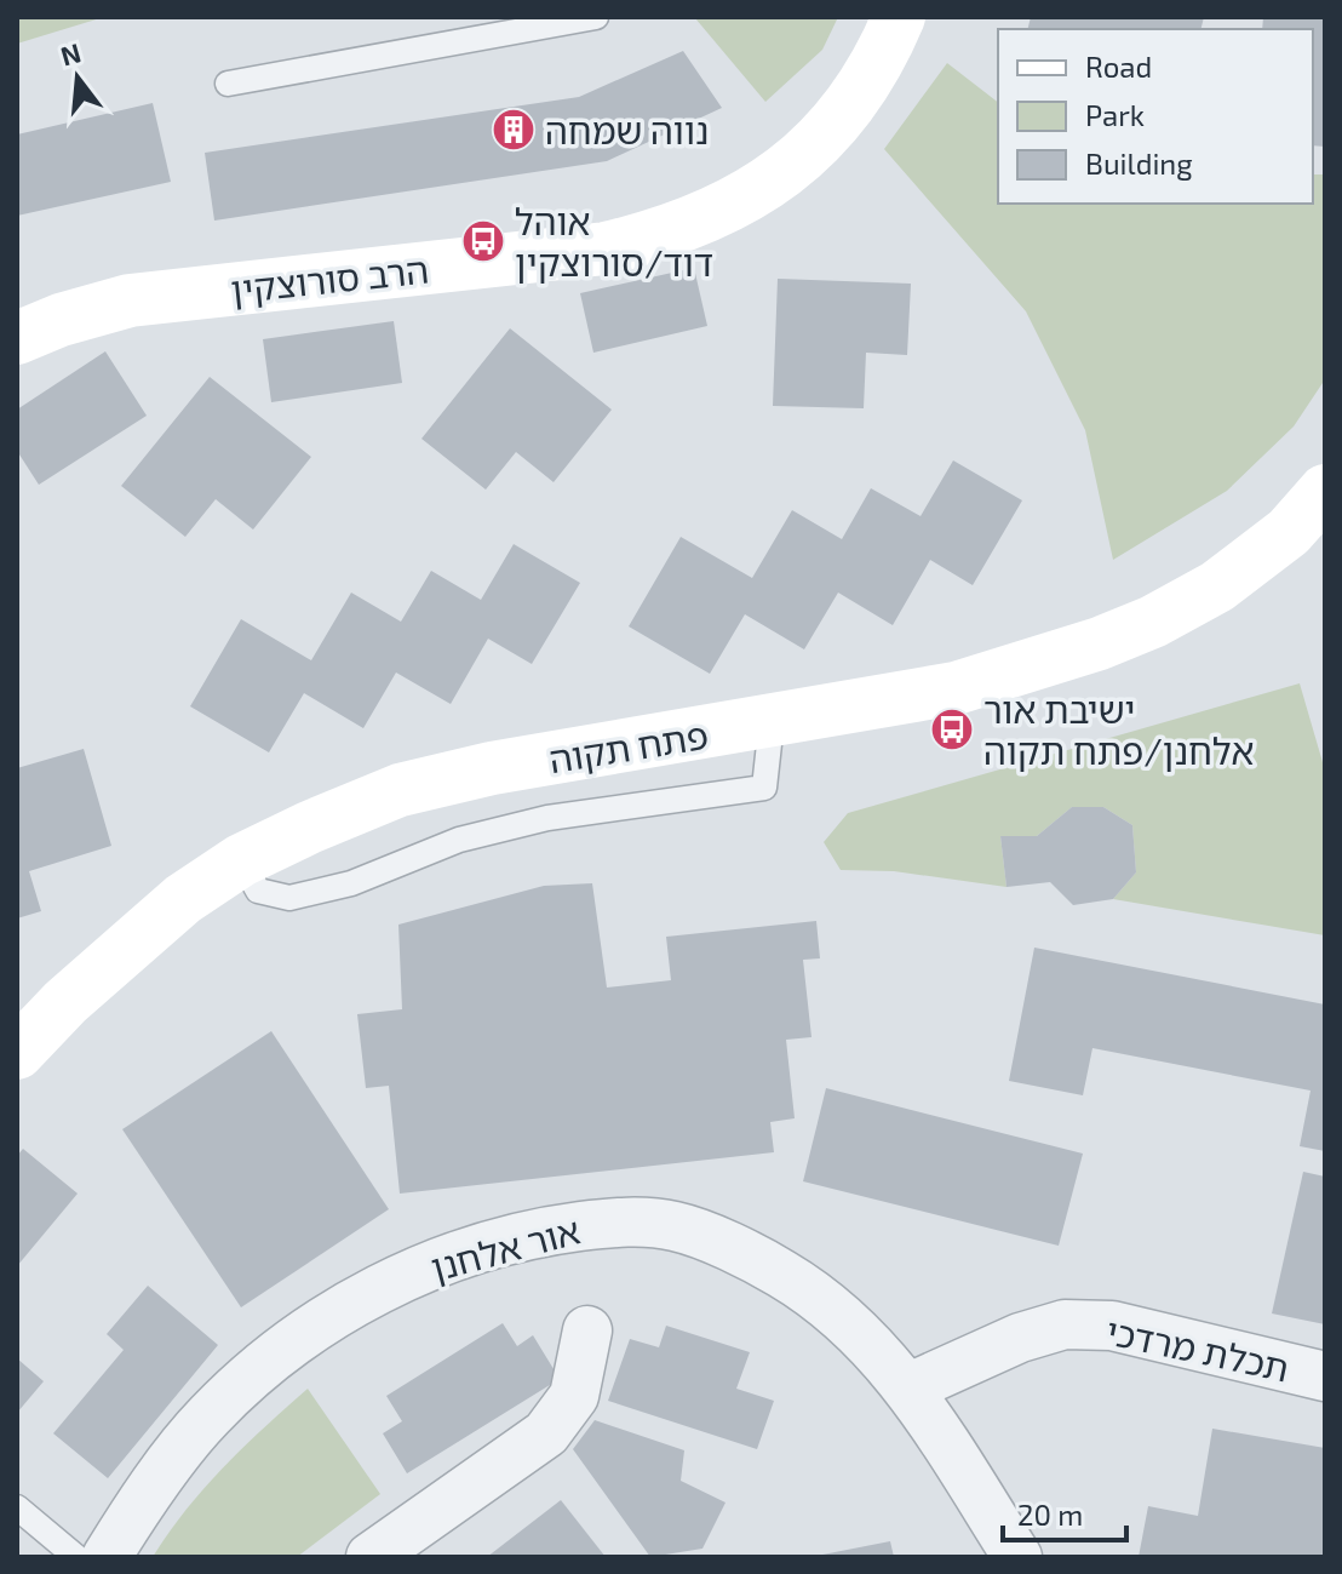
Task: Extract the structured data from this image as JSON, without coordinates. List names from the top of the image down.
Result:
{
  "streets": {
    "street": [
      "הרב סורוצקין",
      "פתח תקוה",
      "אור אלחנן",
      "תכלת מרדכי"
    ]
  },
  "crossings": [
    ["אור אלחנן", "תכלת מרדכי"]
  ],
  "places": {
    "building": ["נווה שמחה"],
    "bus stop": ["אוהל דוד/סורוצקין", "ישיבת אור אלחנן/פתח תקוה"]
  },
  "legend": ["Road", "Park", "Building"],
  "scale_bar": "20 m",
  "north": "top"
}
